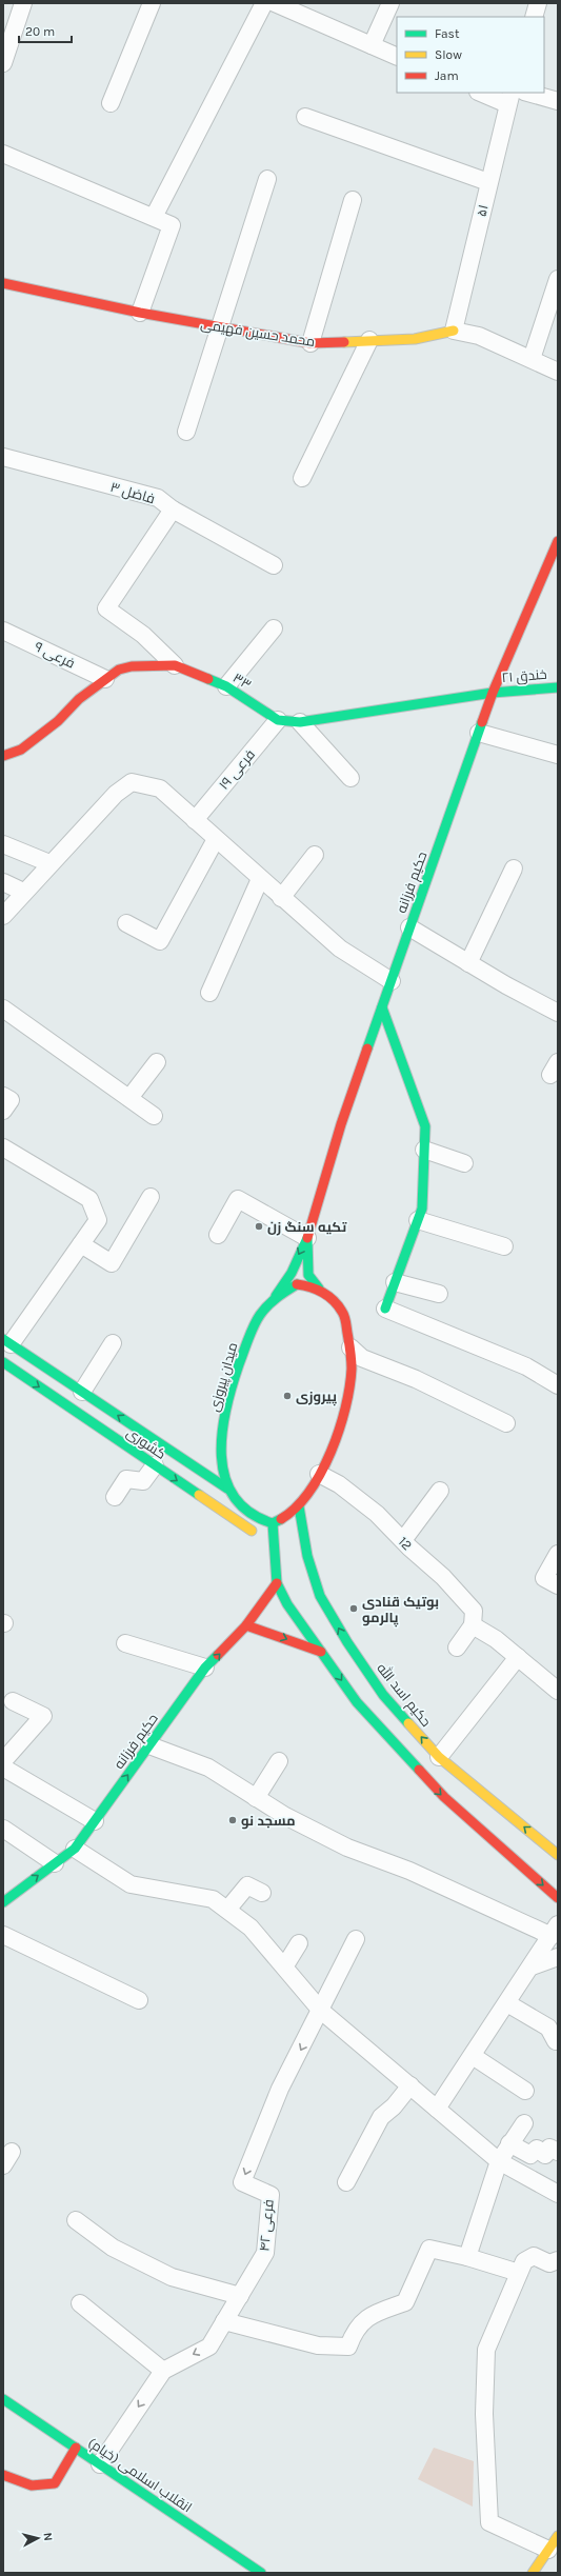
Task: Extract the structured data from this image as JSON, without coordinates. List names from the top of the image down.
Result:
{
  "streets": {
    "main road": [
      "محمد حسین فهیمی",
      "۲۱ خندق",
      "۳۳",
      "حکیم فرزانه",
      "میدان پیروزی",
      "کشوری",
      "حکیم اسد الله",
      "انقلاب اسلامی (خیام)"
    ],
    "street": [
      "۵۱",
      "فاضل ۳",
      "فرعی ۹",
      "فرعی ۱۹",
      "12",
      "فرعی ۴۲"
    ]
  },
  "crossings": [
    ["۵۱", "محمد حسین فهیمی"],
    ["فرعی ۹", "۳۳"],
    ["۲۱ خندق", "۳۳"],
    ["۲۱ خندق", "حکیم فرزانه"],
    ["۳۳", "فرعی ۱۹"],
    ["۳۳", "حکیم فرزانه"],
    ["میدان پیروزی", "کشوری"],
    ["فرعی ۴۲", "انقلاب اسلامی (خیام)"]
  ],
  "one_way": ["فرعی ۴۲"],
  "places": [
    "تکیه سنگ زن",
    "پیروزی",
    "بوتیک قنادی پالرمو",
    "مسجد نو"
  ],
  "legend": ["Fast", "Slow", "Jam"],
  "scale_bar": "20 m",
  "north": "right"
}
